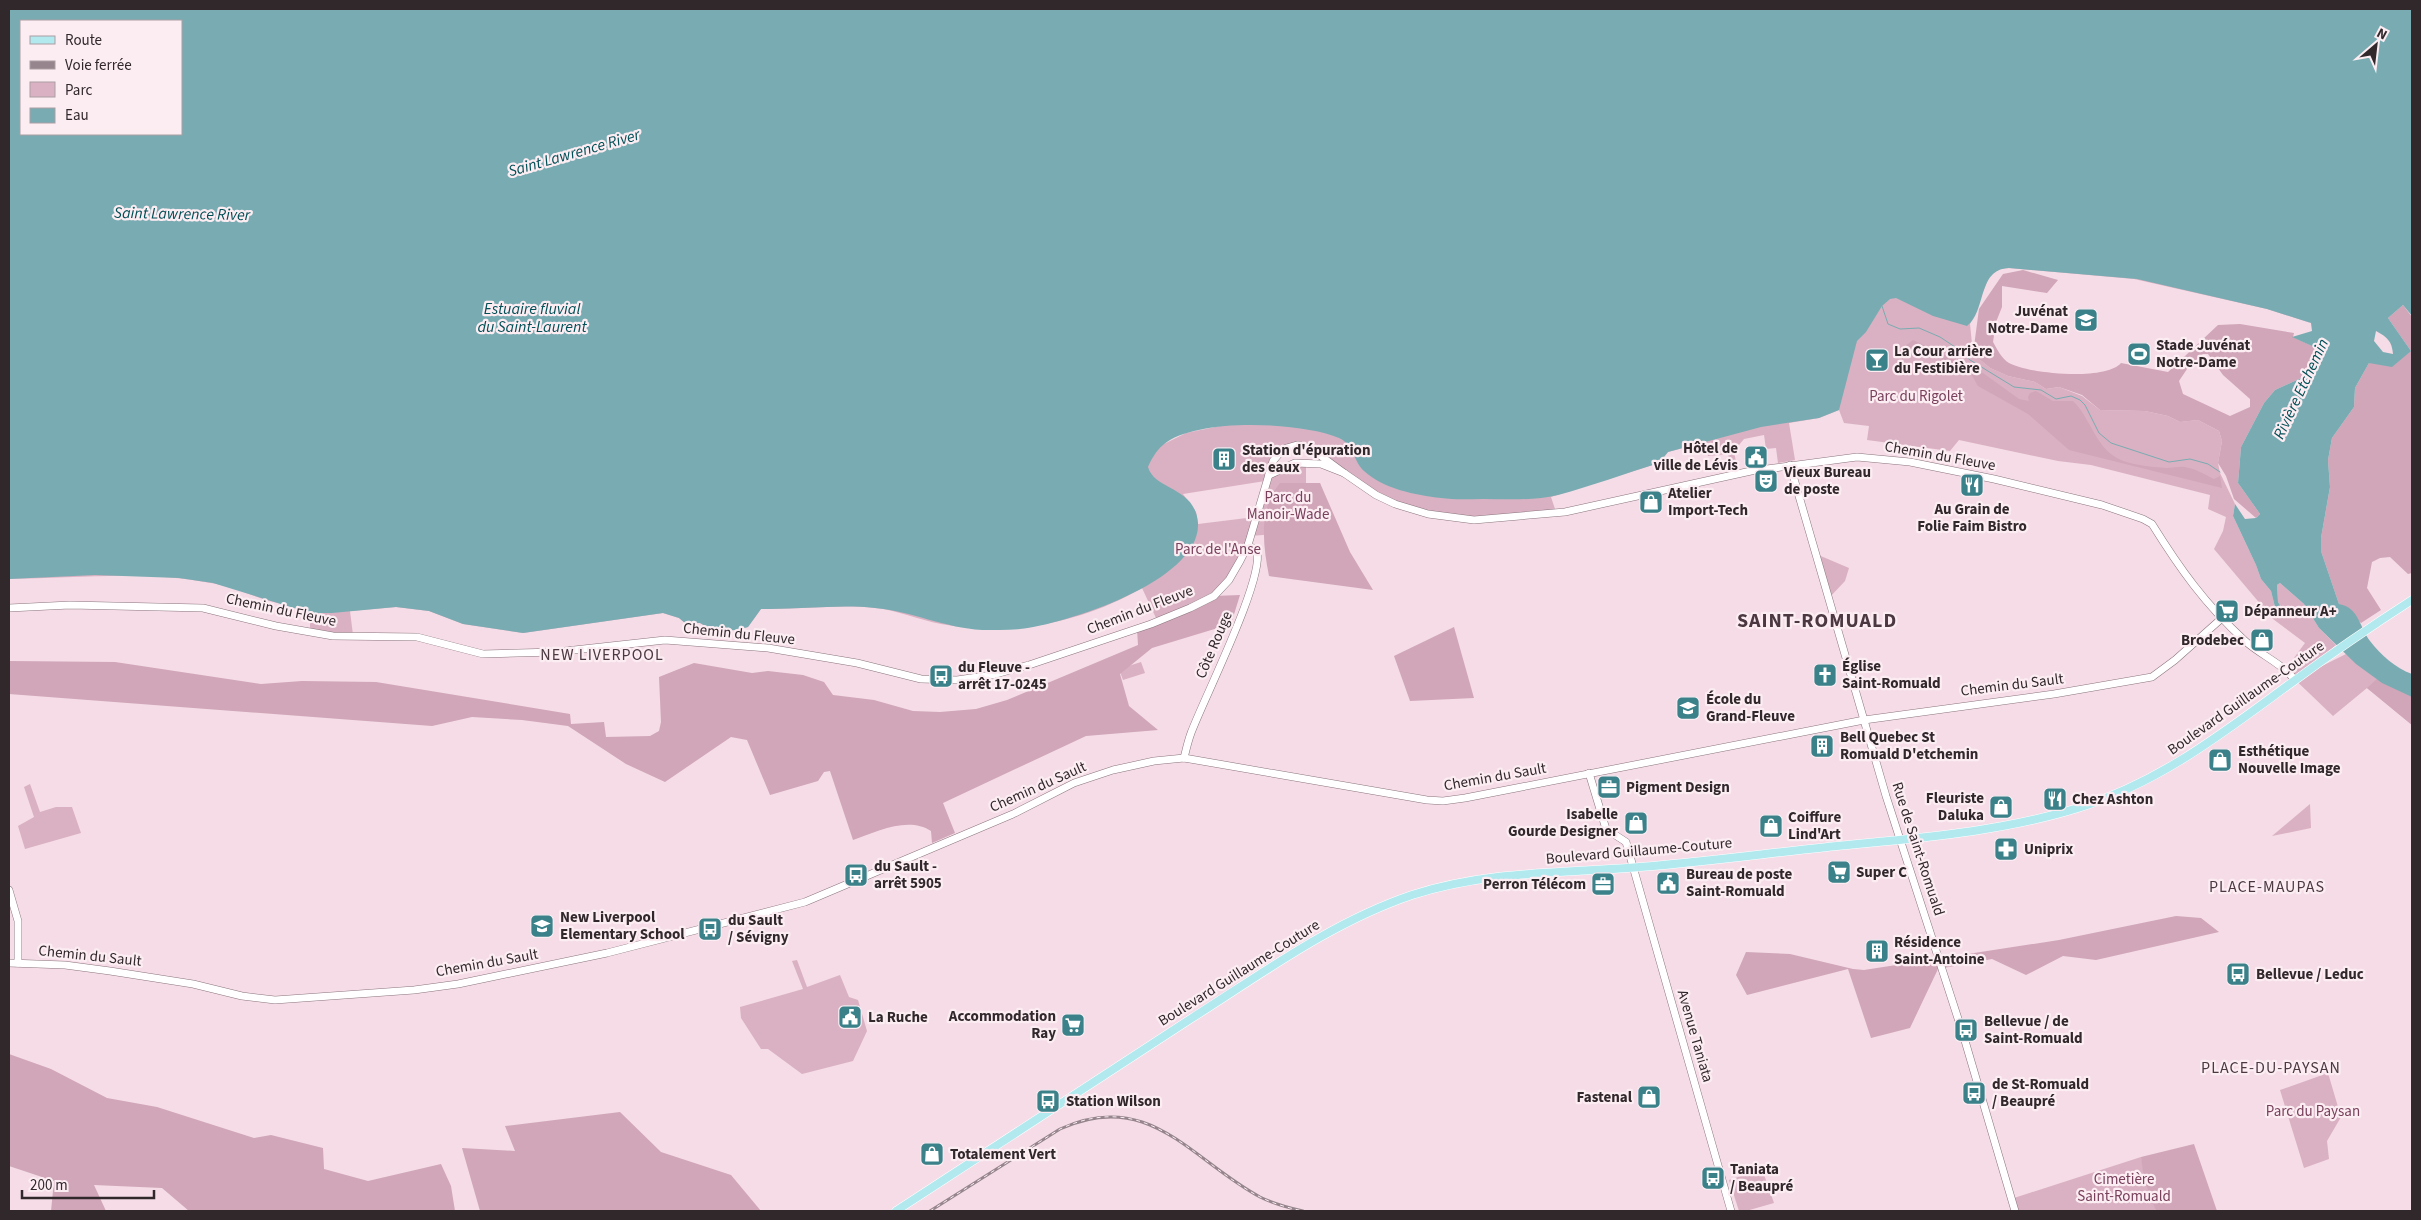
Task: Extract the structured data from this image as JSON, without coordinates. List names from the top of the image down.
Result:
{
  "streets": {
    "main road": ["Boulevard Guillaume-Couture"],
    "street": [
      "Chemin du Fleuve",
      "Côte Rouge",
      "Chemin du Sault",
      "Rue de Saint-Romuald",
      "Avenue Taniata"
    ]
  },
  "crossings": [
    ["Chemin du Fleuve", "Côte Rouge"],
    ["Chemin du Fleuve", "Chemin du Sault"],
    ["Chemin du Fleuve", "Boulevard Guillaume-Couture"],
    ["Chemin du Fleuve", "Rue de Saint-Romuald"],
    ["Côte Rouge", "Chemin du Sault"],
    ["Chemin du Sault", "Rue de Saint-Romuald"],
    ["Chemin du Sault", "Avenue Taniata"],
    ["Boulevard Guillaume-Couture", "Rue de Saint-Romuald"],
    ["Boulevard Guillaume-Couture", "Avenue Taniata"]
  ],
  "districts": [
    "SAINT-ROMUALD",
    "NEW LIVERPOOL",
    "PLACE-MAUPAS",
    "PLACE-DU-PAYSAN"
  ],
  "water": ["Saint Lawrence River", "Estuaire fluvial du Saint-Laurent", "Rivière Etchemin"],
  "parks": [
    "Parc du Rigolet",
    "Parc du Manoir-Wade",
    "Parc de l'Anse",
    "Parc du Paysan",
    "Cimetière Saint-Romuald"
  ],
  "places": {
    "school or university": ["Juvénat Notre-Dame", "École du Grand-Fleuve", "New Liverpool Elementary School"],
    "sports": ["Stade Juvénat Notre-Dame"],
    "bar": ["La Cour arrière du Festibière"],
    "public building": ["Hôtel de ville de Lévis", "Bureau de poste Saint-Romuald", "La Ruche"],
    "building": ["Station d'épuration des eaux", "Bell Quebec St Romuald D'etchemin", "Résidence Saint-Antoine"],
    "theatre": ["Vieux Bureau de poste"],
    "restaurant": ["Au Grain de Folie Faim Bistro", "Chez Ashton"],
    "shop": [
      "Atelier Import-Tech",
      "Brodebec",
      "Esthétique Nouvelle Image",
      "Fleuriste Daluka",
      "Isabelle Gourde Designer",
      "Coiffure Lind'Art",
      "Fastenal",
      "Totalement Vert"
    ],
    "supermarket": ["Dépanneur A+", "Super C", "Accommodation Ray"],
    "church": ["Église Saint-Romuald"],
    "bus stop": [
      "du Fleuve - arrêt 17-0245",
      "du Sault - arrêt 5905",
      "du Sault / Sévigny",
      "Bellevue / Leduc",
      "Bellevue / de Saint-Romuald",
      "de St-Romuald / Beaupré",
      "Station Wilson",
      "Taniata / Beaupré"
    ],
    "office": ["Pigment Design", "Perron Télécom"],
    "pharmacy": ["Uniprix"]
  },
  "legend": [
    "Route",
    "Voie ferrée",
    "Parc",
    "Eau"
  ],
  "scale_bar": "200 m",
  "north": "top right"
}
